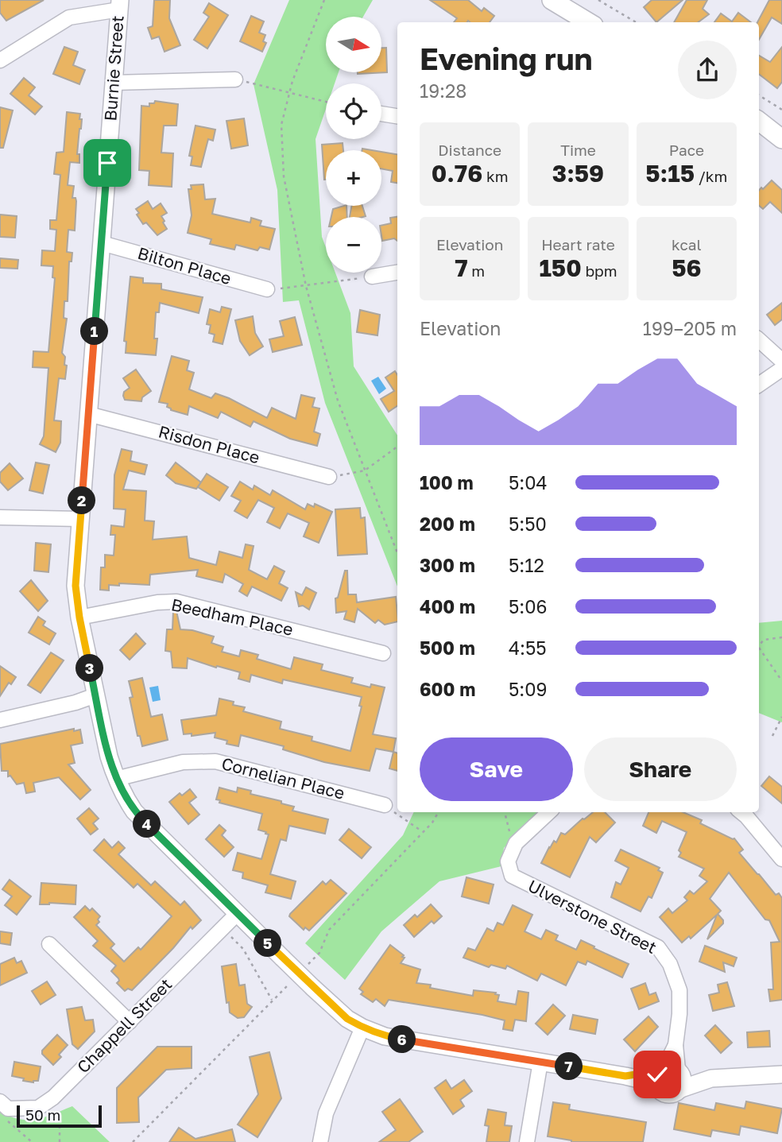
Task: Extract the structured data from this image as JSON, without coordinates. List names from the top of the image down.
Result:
{
  "streets": {
    "street": [
      "Burnie Street",
      "Bilton Place",
      "Risdon Place",
      "Beedham Place",
      "Cornelian Place",
      "Ulverstone Street",
      "Chappell Street"
    ]
  },
  "crossings": [
    ["Burnie Street", "Bilton Place"],
    ["Burnie Street", "Risdon Place"],
    ["Burnie Street", "Beedham Place"],
    ["Burnie Street", "Cornelian Place"],
    ["Burnie Street", "Ulverstone Street"],
    ["Burnie Street", "Chappell Street"]
  ],
  "scale_bar": "50 m",
  "north": "right",
  "page": {
    "map_buttons": ["+", "−"],
    "heading": ["Evening run", "19:28"],
    "stats": [
      ["Distance", "0.76 km"],
      ["Time", "3:59"],
      ["Pace", "5:15 /km"],
      ["Elevation", "7 m"],
      ["Heart rate", "150 bpm"],
      ["kcal", "56"]
    ],
    "chart": ["Elevation", "199–205 m"],
    "pins": [
      "1",
      "2",
      "3",
      "4",
      "5",
      "6",
      "7"
    ],
    "list": [
      {
        "name": "100 m",
        "note": "5:04"
      },
      {
        "name": "200 m",
        "note": "5:50"
      },
      {
        "name": "300 m",
        "note": "5:12"
      },
      {
        "name": "400 m",
        "note": "5:06"
      },
      {
        "name": "500 m",
        "note": "4:55"
      },
      {
        "name": "600 m",
        "note": "5:09"
      }
    ],
    "buttons": ["Save", "Share"],
    "scale": "50 m"
  }
}
